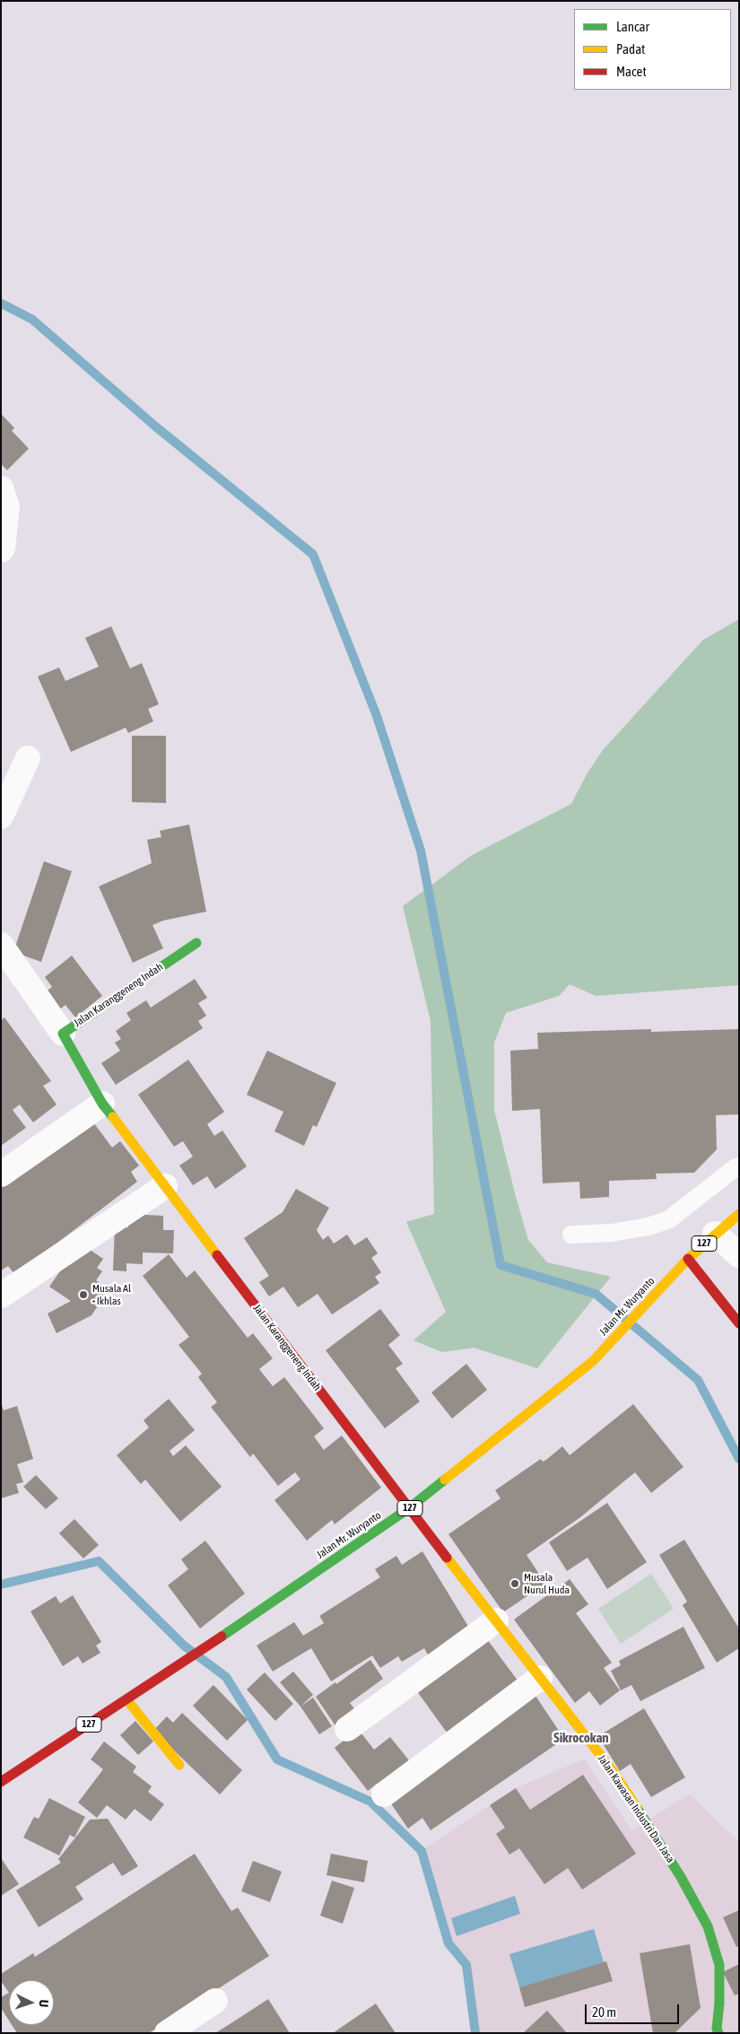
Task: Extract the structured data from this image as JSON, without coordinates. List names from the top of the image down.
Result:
{
  "streets": {
    "street": [
      "Jalan Karanggeneng Indah",
      "127",
      "Jalan Mr. Wuryanto",
      "Jalan Kawasan Industri Dan Jasa"
    ]
  },
  "crossings": [
    ["Jalan Karanggeneng Indah", "Jalan Mr. Wuryanto"],
    ["Jalan Karanggeneng Indah", "Jalan Kawasan Industri Dan Jasa"],
    ["Jalan Mr. Wuryanto", "Jalan Kawasan Industri Dan Jasa"]
  ],
  "districts": ["Sikrocokan"],
  "places": ["Musala Al - Ikhlas", "Musala Nurul Huda"],
  "legend": ["Lancar", "Padat", "Macet"],
  "scale_bar": "20 m",
  "north": "right"
}
